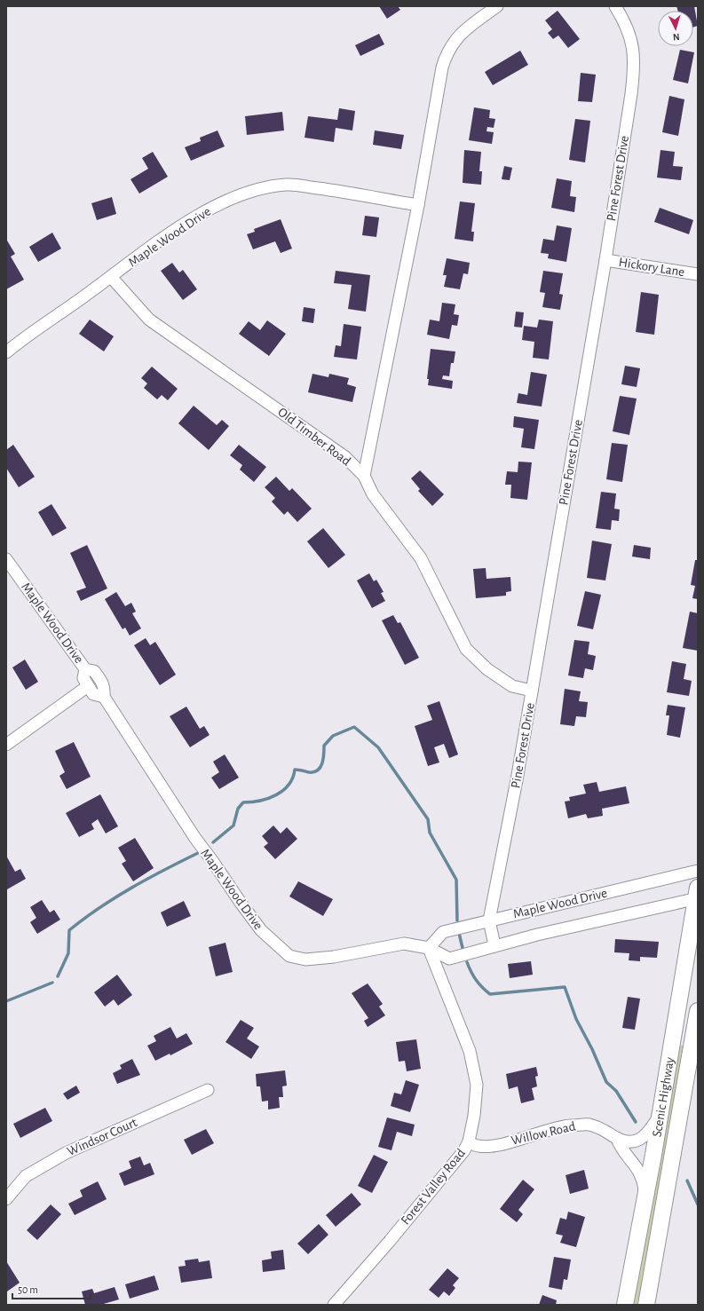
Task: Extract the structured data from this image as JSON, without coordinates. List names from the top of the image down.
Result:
{
  "streets": {
    "highway": ["Scenic Highway"],
    "street": [
      "Pine Forest Drive",
      "Maple Wood Drive",
      "Hickory Lane",
      "Old Timber Road",
      "Willow Road",
      "Windsor Court",
      "Forest Valley Road"
    ]
  },
  "crossings": [
    ["Pine Forest Drive", "Maple Wood Drive"],
    ["Pine Forest Drive", "Hickory Lane"],
    ["Pine Forest Drive", "Old Timber Road"],
    ["Maple Wood Drive", "Old Timber Road"],
    ["Maple Wood Drive", "Scenic Highway"],
    ["Maple Wood Drive", "Forest Valley Road"],
    ["Willow Road", "Forest Valley Road"]
  ],
  "scale_bar": "50 m",
  "north": "bottom"
}
